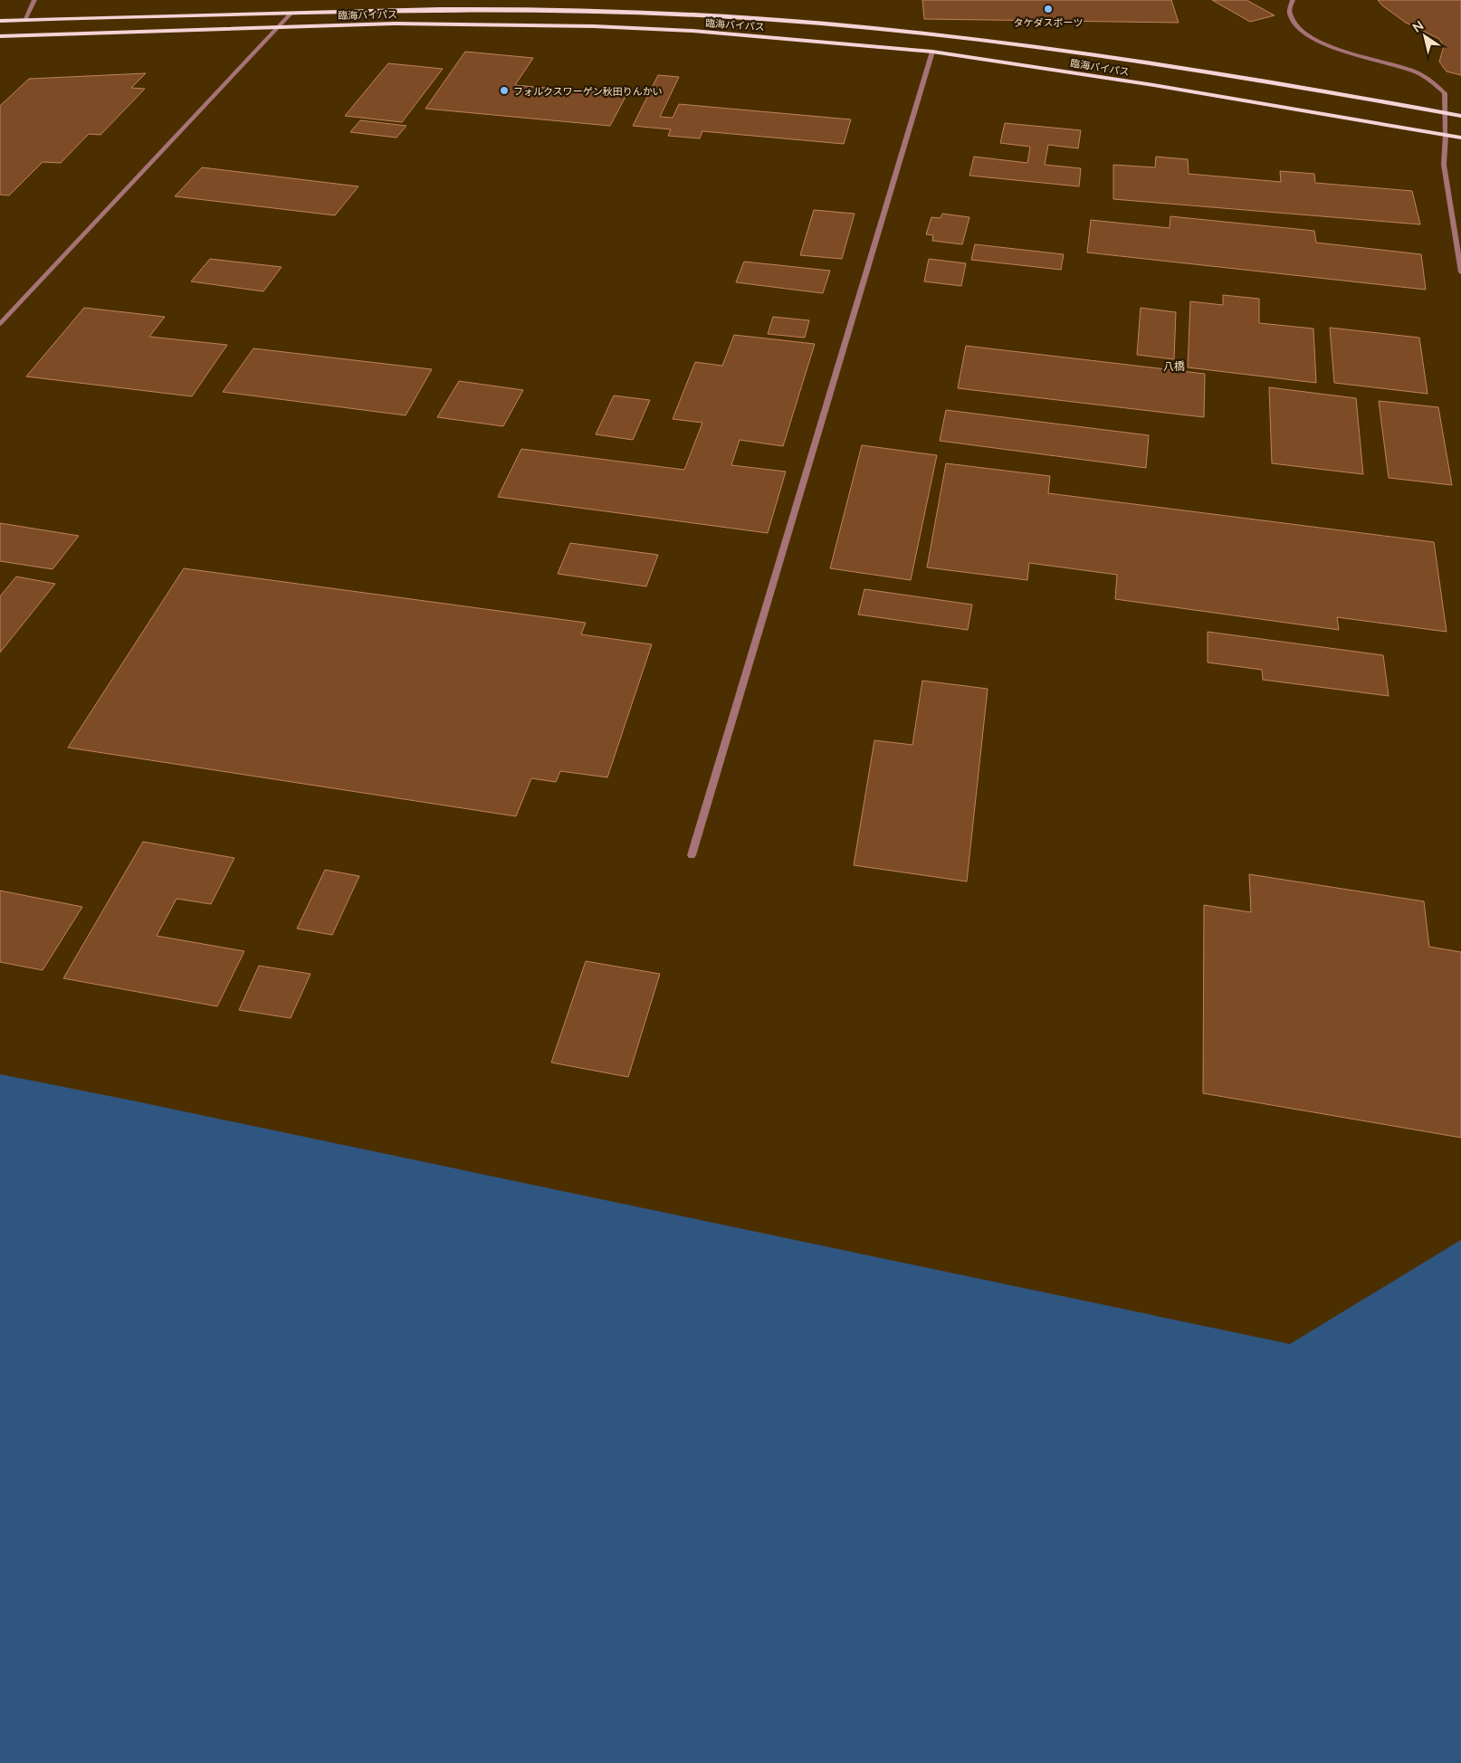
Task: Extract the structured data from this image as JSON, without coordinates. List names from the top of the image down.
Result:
{
  "streets": {
    "highway": ["臨海バイパス"]
  },
  "districts": ["八橋"],
  "places": ["タケダスポーツ", "フォルクスワーゲン秋田りんかい"],
  "north": "top left"
}
